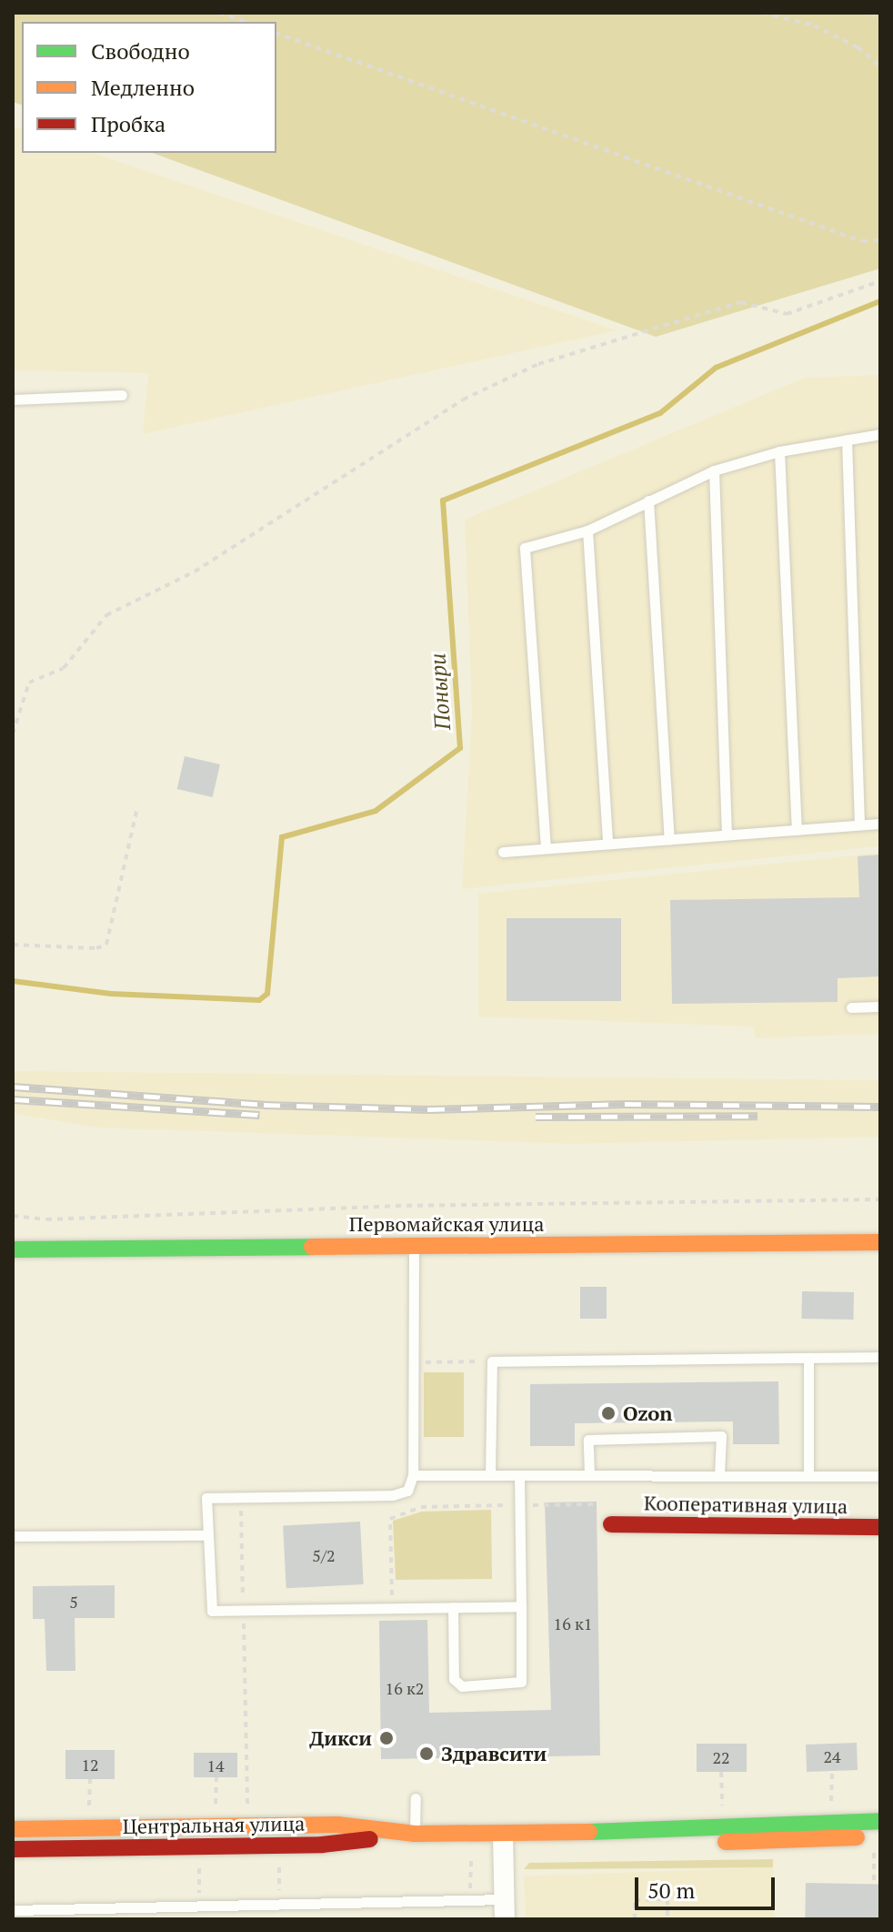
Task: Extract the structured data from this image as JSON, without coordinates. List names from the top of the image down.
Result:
{
  "streets": {
    "main road": ["Первомайская улица", "Кооперативная улица", "Центральная улица"]
  },
  "water": ["Поныри"],
  "places": ["Ozon", "Дикси", "Здравсити"],
  "house_numbers": [
    "5/2",
    "5",
    "16 к1",
    "16 к2",
    "24",
    "22",
    "12",
    "14"
  ],
  "legend": ["Свободно", "Медленно", "Пробка"],
  "scale_bar": "50 m"
}
